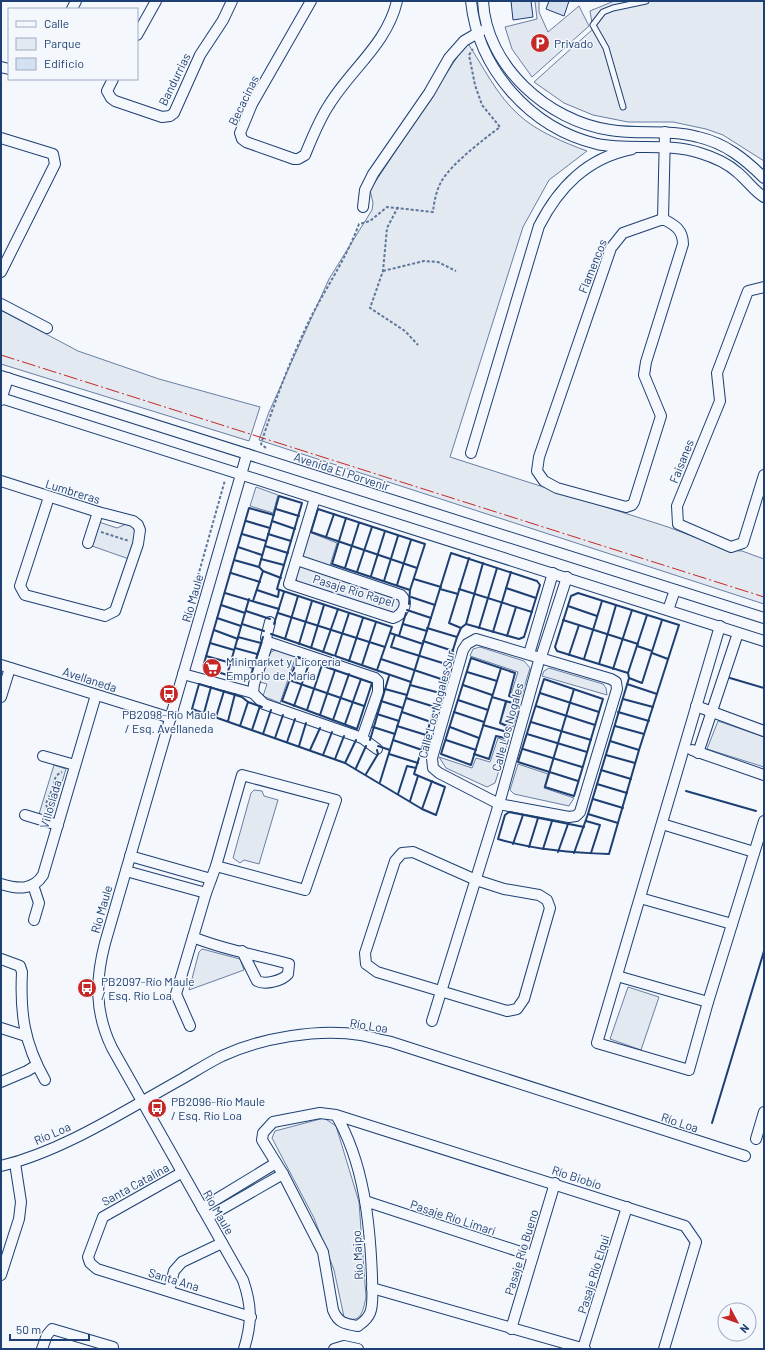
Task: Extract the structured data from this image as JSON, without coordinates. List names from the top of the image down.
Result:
{
  "streets": {
    "street": [
      "Bandurrias",
      "Becacinas",
      "Flamencos",
      "Faisanes",
      "Avenida El Porvenir",
      "Lumbreras",
      "Pasaje Río Rapel",
      "Río Maule",
      "Avellaneda",
      "Calle Los Nogales Sur",
      "Calle Los Nogales",
      "Villoslada",
      "Río Loa",
      "Río Biobío",
      "Santa Catalina",
      "Pasaje Río Limarí",
      "Pasaje Río Bueno",
      "Río Maipo",
      "Pasaje Río Elqui",
      "Santa Ana"
    ]
  },
  "crossings": [
    ["Avenida El Porvenir", "Río Maule"],
    ["Río Maule", "Avellaneda"],
    ["Río Maule", "Río Loa"],
    ["Río Maule", "Santa Catalina"],
    ["Río Maule", "Santa Ana"],
    ["Avellaneda", "Villoslada"],
    ["Calle Los Nogales Sur", "Calle Los Nogales"],
    ["Río Biobío", "Pasaje Río Bueno"],
    ["Río Biobío", "Río Maipo"],
    ["Río Biobío", "Pasaje Río Elqui"],
    ["Santa Catalina", "Santa Ana"],
    ["Pasaje Río Limarí", "Pasaje Río Bueno"],
    ["Pasaje Río Limarí", "Río Maipo"]
  ],
  "places": {
    "parking": ["Privado"],
    "supermarket": ["Minimarket y Licorería Emporio de María"],
    "bus stop": ["PB2098-Río Maule / Esq. Avellaneda", "PB2097-Río Maule / Esq. Río Loa", "PB2096-Río Maule / Esq. Río Loa"]
  },
  "legend": ["Calle", "Parque", "Edificio"],
  "scale_bar": "50 m",
  "north": "bottom right"
}
